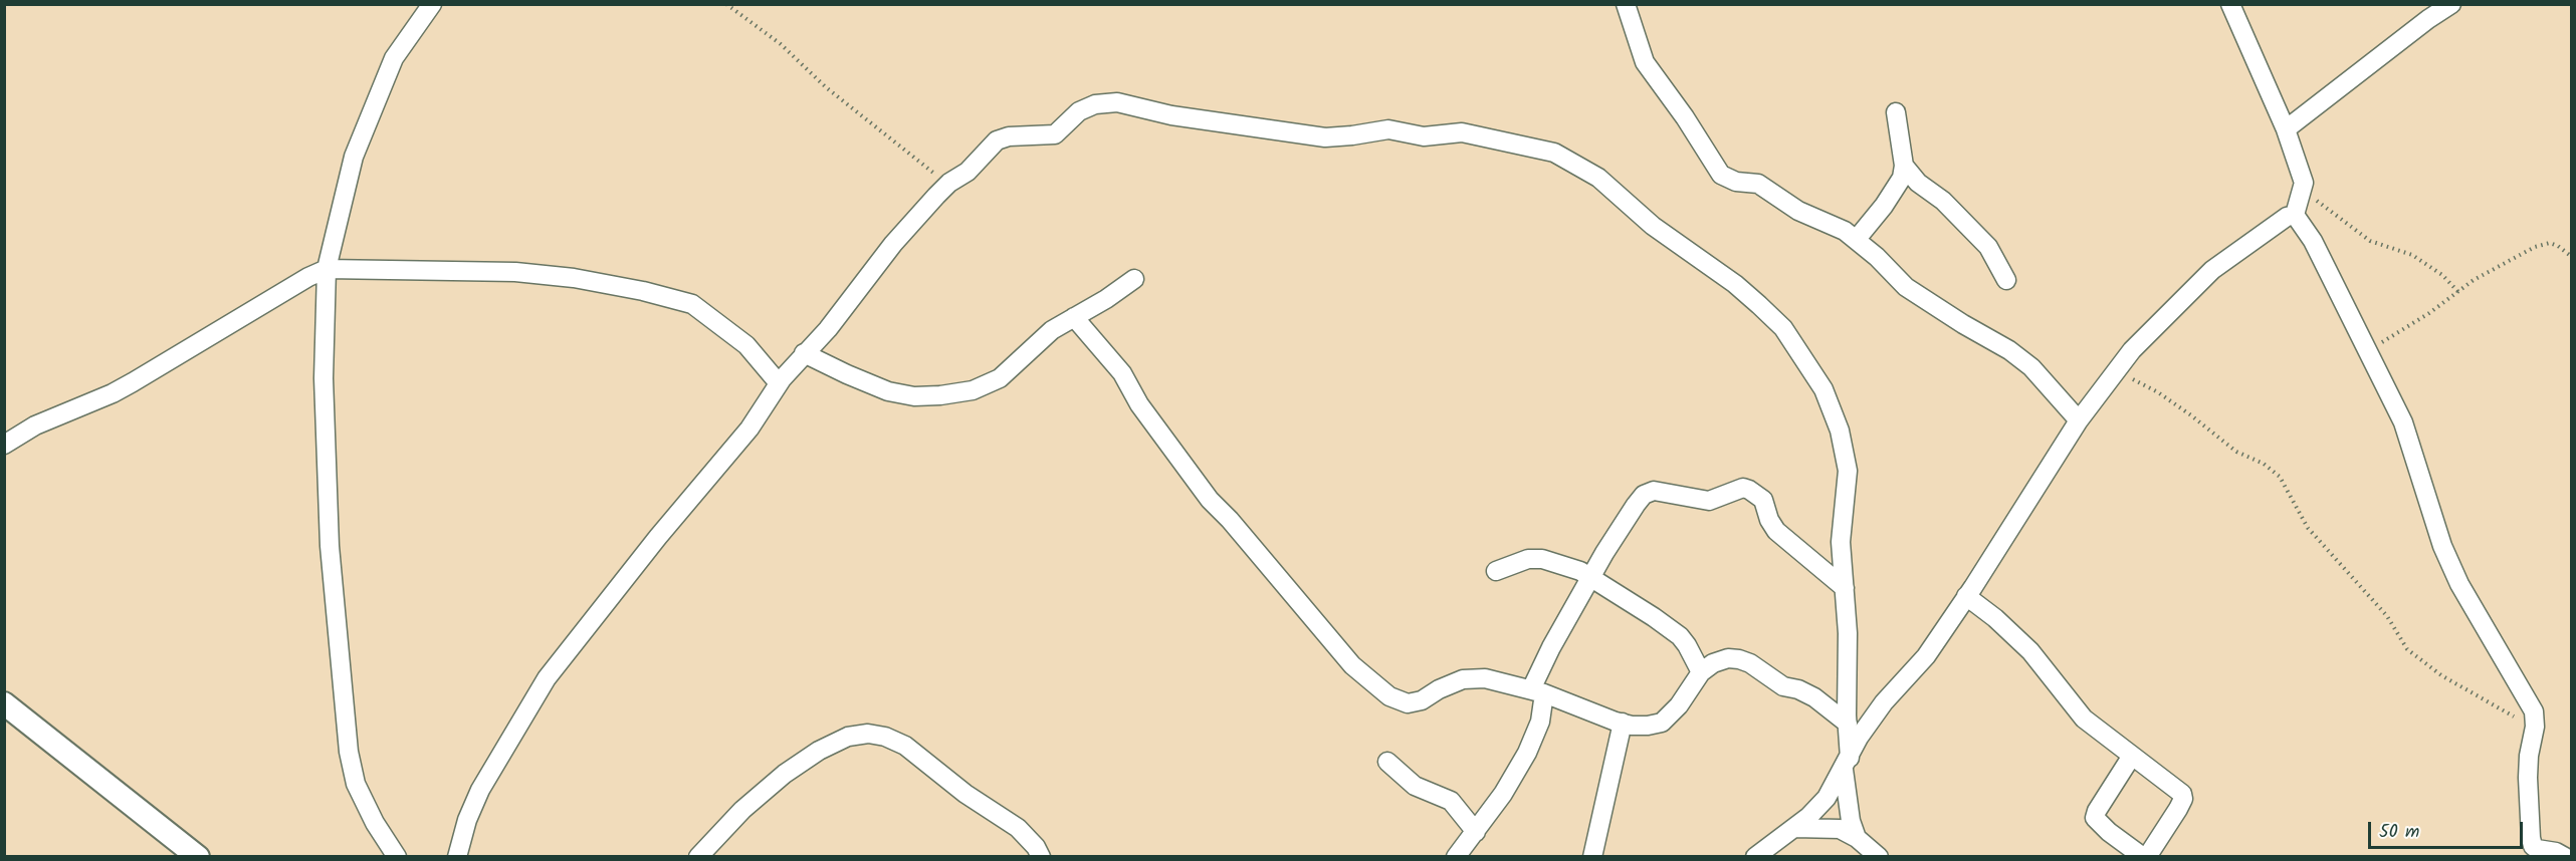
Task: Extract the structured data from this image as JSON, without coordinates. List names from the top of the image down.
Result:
{
  "scale_bar": "50 m"
}
